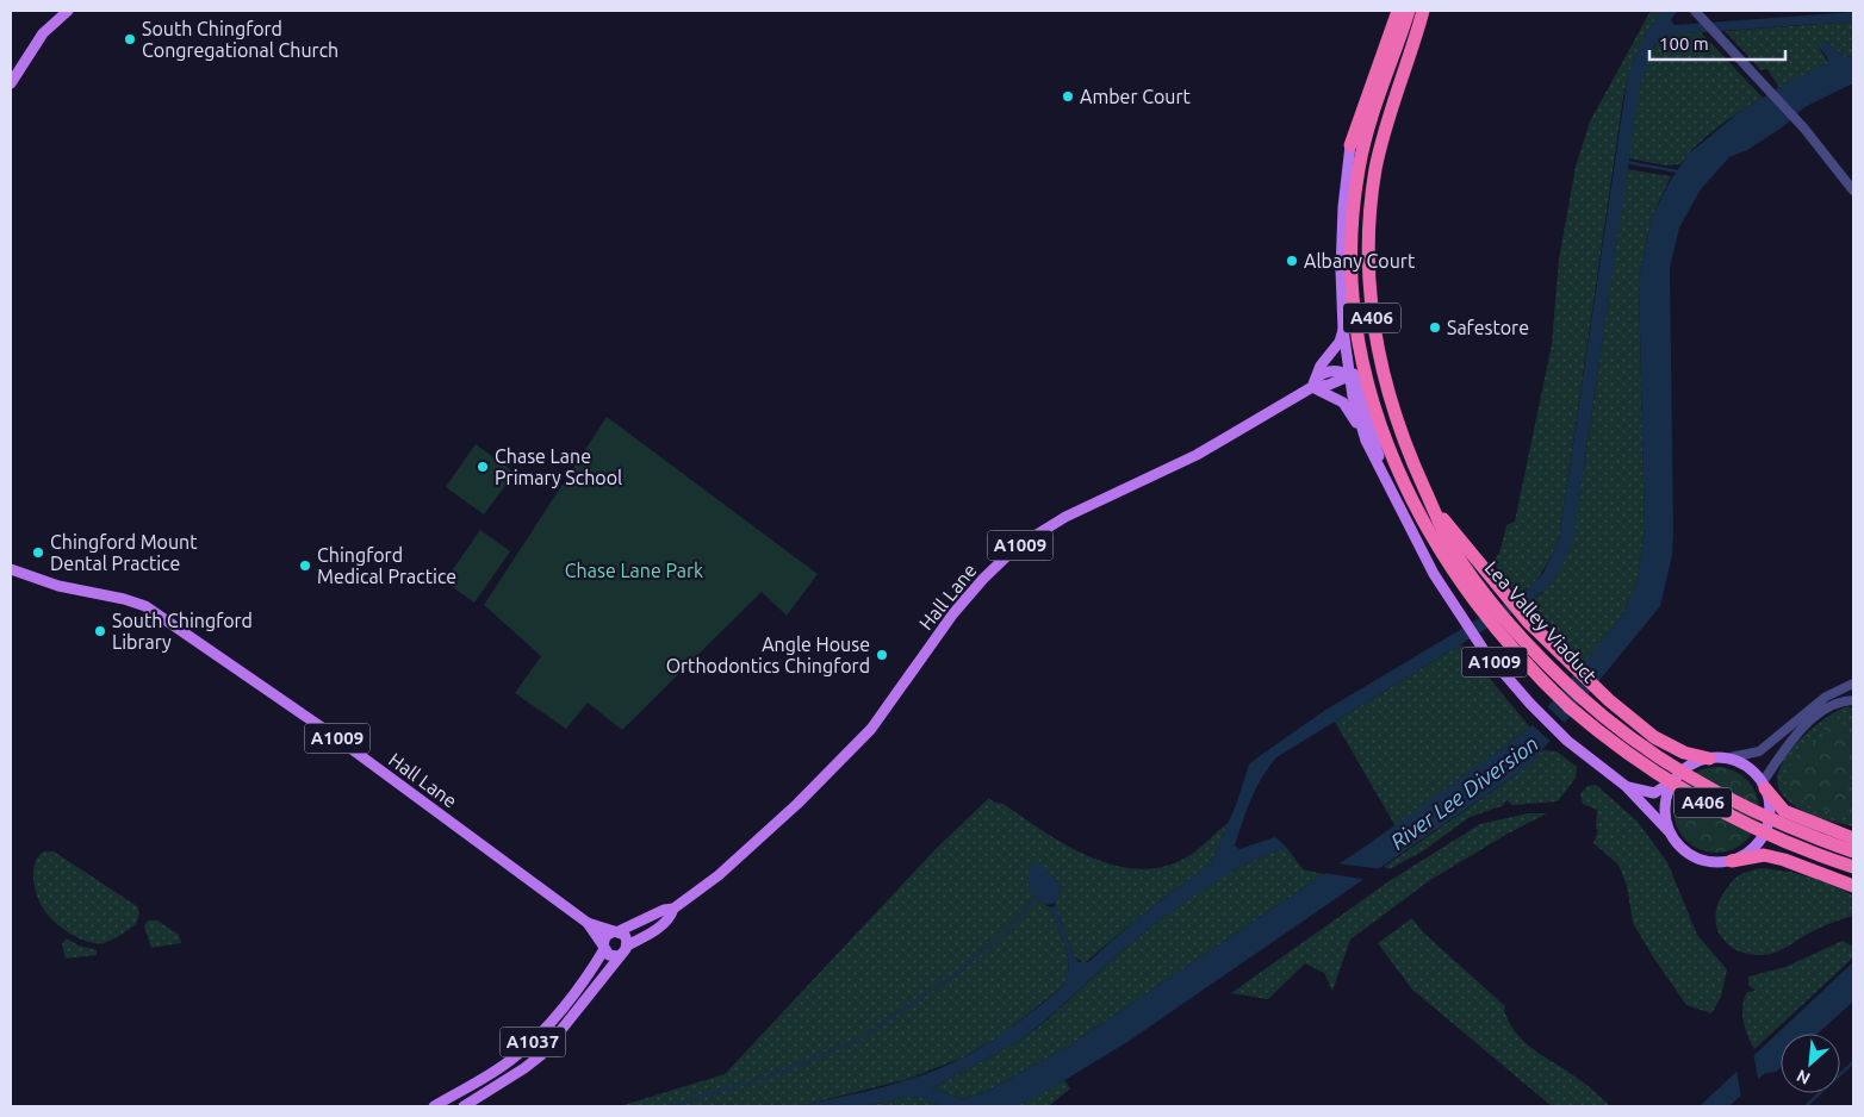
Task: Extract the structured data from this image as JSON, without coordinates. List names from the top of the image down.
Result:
{
  "streets": {
    "highway": ["A406", "Lea Valley Viaduct"],
    "main road": ["A1009", "Hall Lane", "A1037"]
  },
  "crossings": [
    ["A406", "A1009"],
    ["A406", "Lea Valley Viaduct"],
    ["A1009", "Hall Lane"],
    ["Hall Lane", "A1037"]
  ],
  "water": ["River Lee Diversion"],
  "parks": ["Chase Lane Park"],
  "places": [
    "South Chingford Congregational Church",
    "Amber Court",
    "Albany Court",
    "Safestore",
    "Chase Lane Primary School",
    "Chingford Mount Dental Practice",
    "Chingford Medical Practice",
    "South Chingford Library",
    "Angle House Orthodontics Chingford"
  ],
  "scale_bar": "100 m",
  "north": "bottom left"
}
